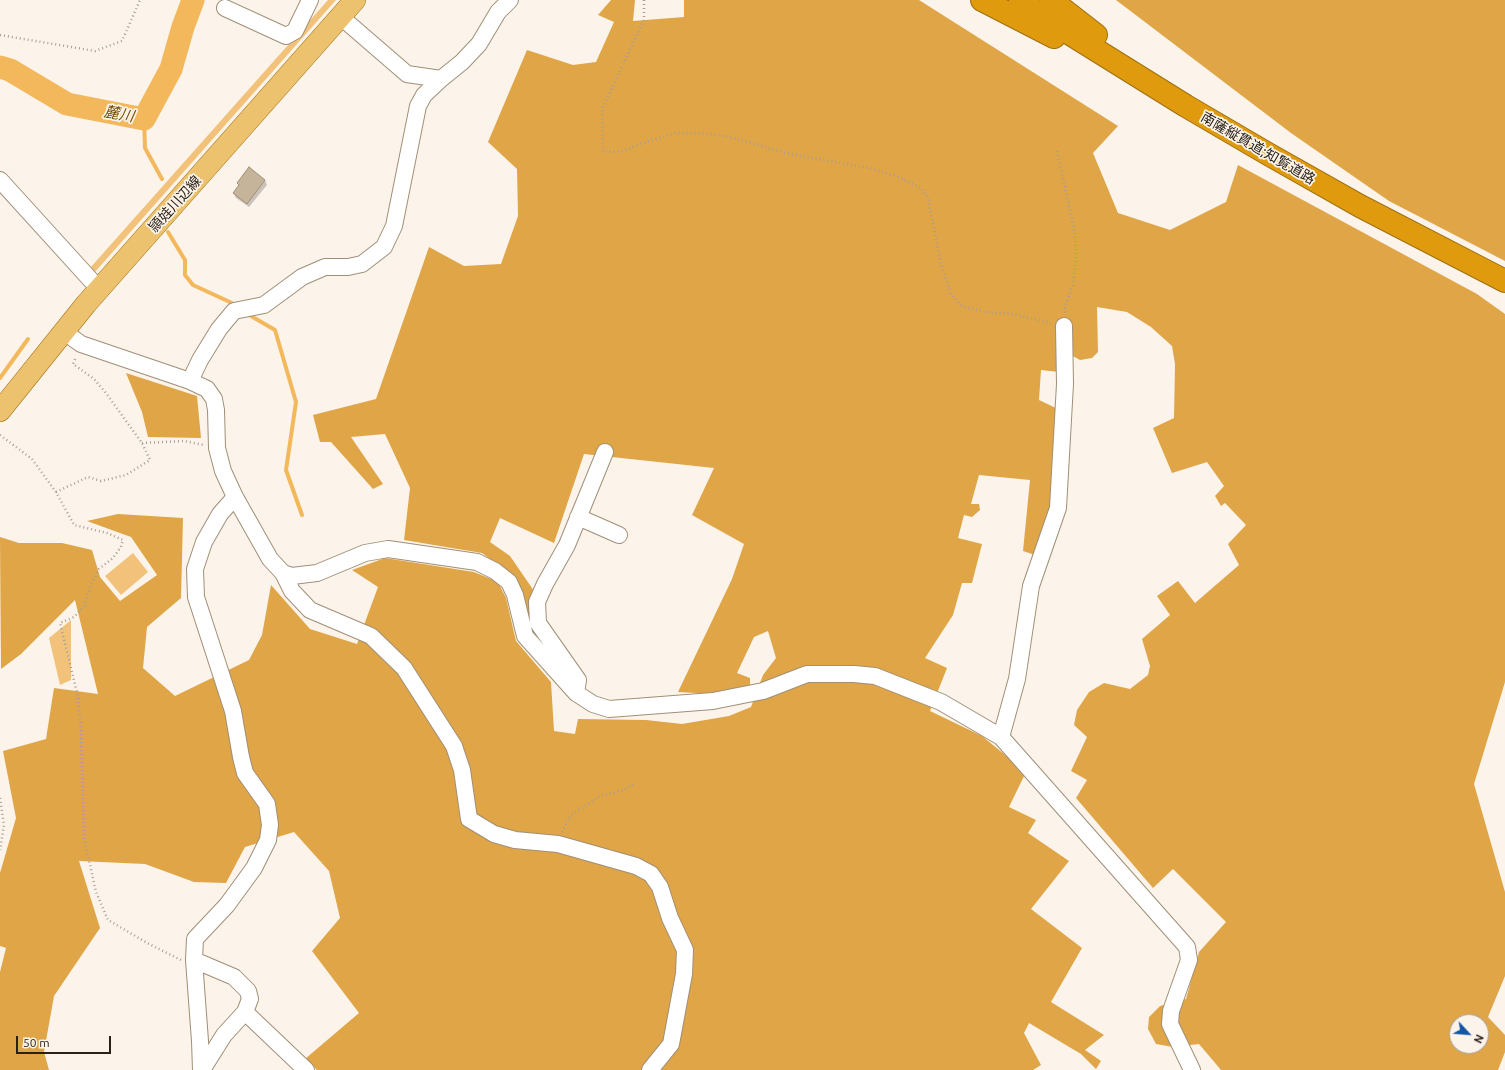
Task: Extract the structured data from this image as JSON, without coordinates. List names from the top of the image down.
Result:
{
  "streets": {
    "highway": ["南薩縦貫道;知覧道路"],
    "main road": ["頴娃川辺線"]
  },
  "water": ["麓川"],
  "scale_bar": "50 m",
  "north": "bottom right"
}
